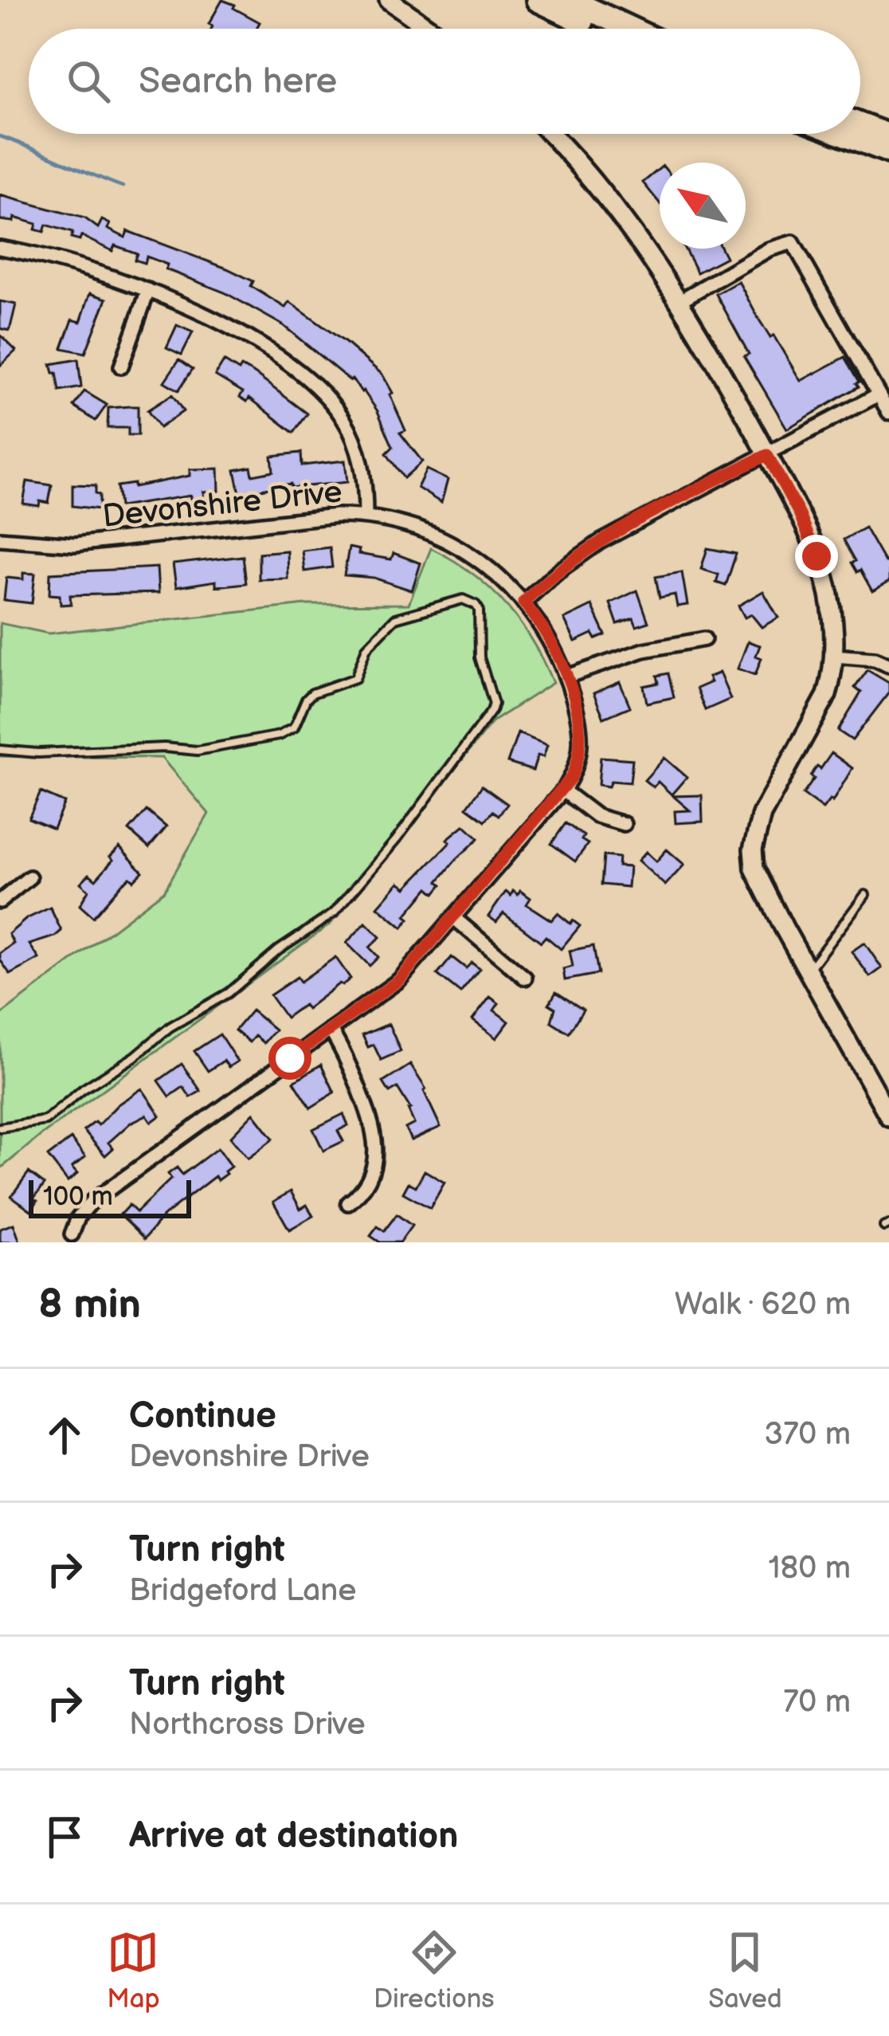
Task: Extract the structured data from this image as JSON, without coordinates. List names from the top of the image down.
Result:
{
  "streets": {
    "street": ["Devonshire Drive"]
  },
  "scale_bar": "100 m",
  "north": "top left",
  "page": {
    "search": "Search here",
    "scale": "100 m",
    "heading": ["8 min", "Walk · 620 m"],
    "list": [
      ["Continue", "Devonshire Drive", "370 m"],
      ["Turn right", "Bridgeford Lane", "180 m"],
      ["Turn right", "Northcross Drive", "70 m"],
      "Arrive at destination"
    ],
    "nav": ["Map", "Directions", "Saved"]
  }
}
